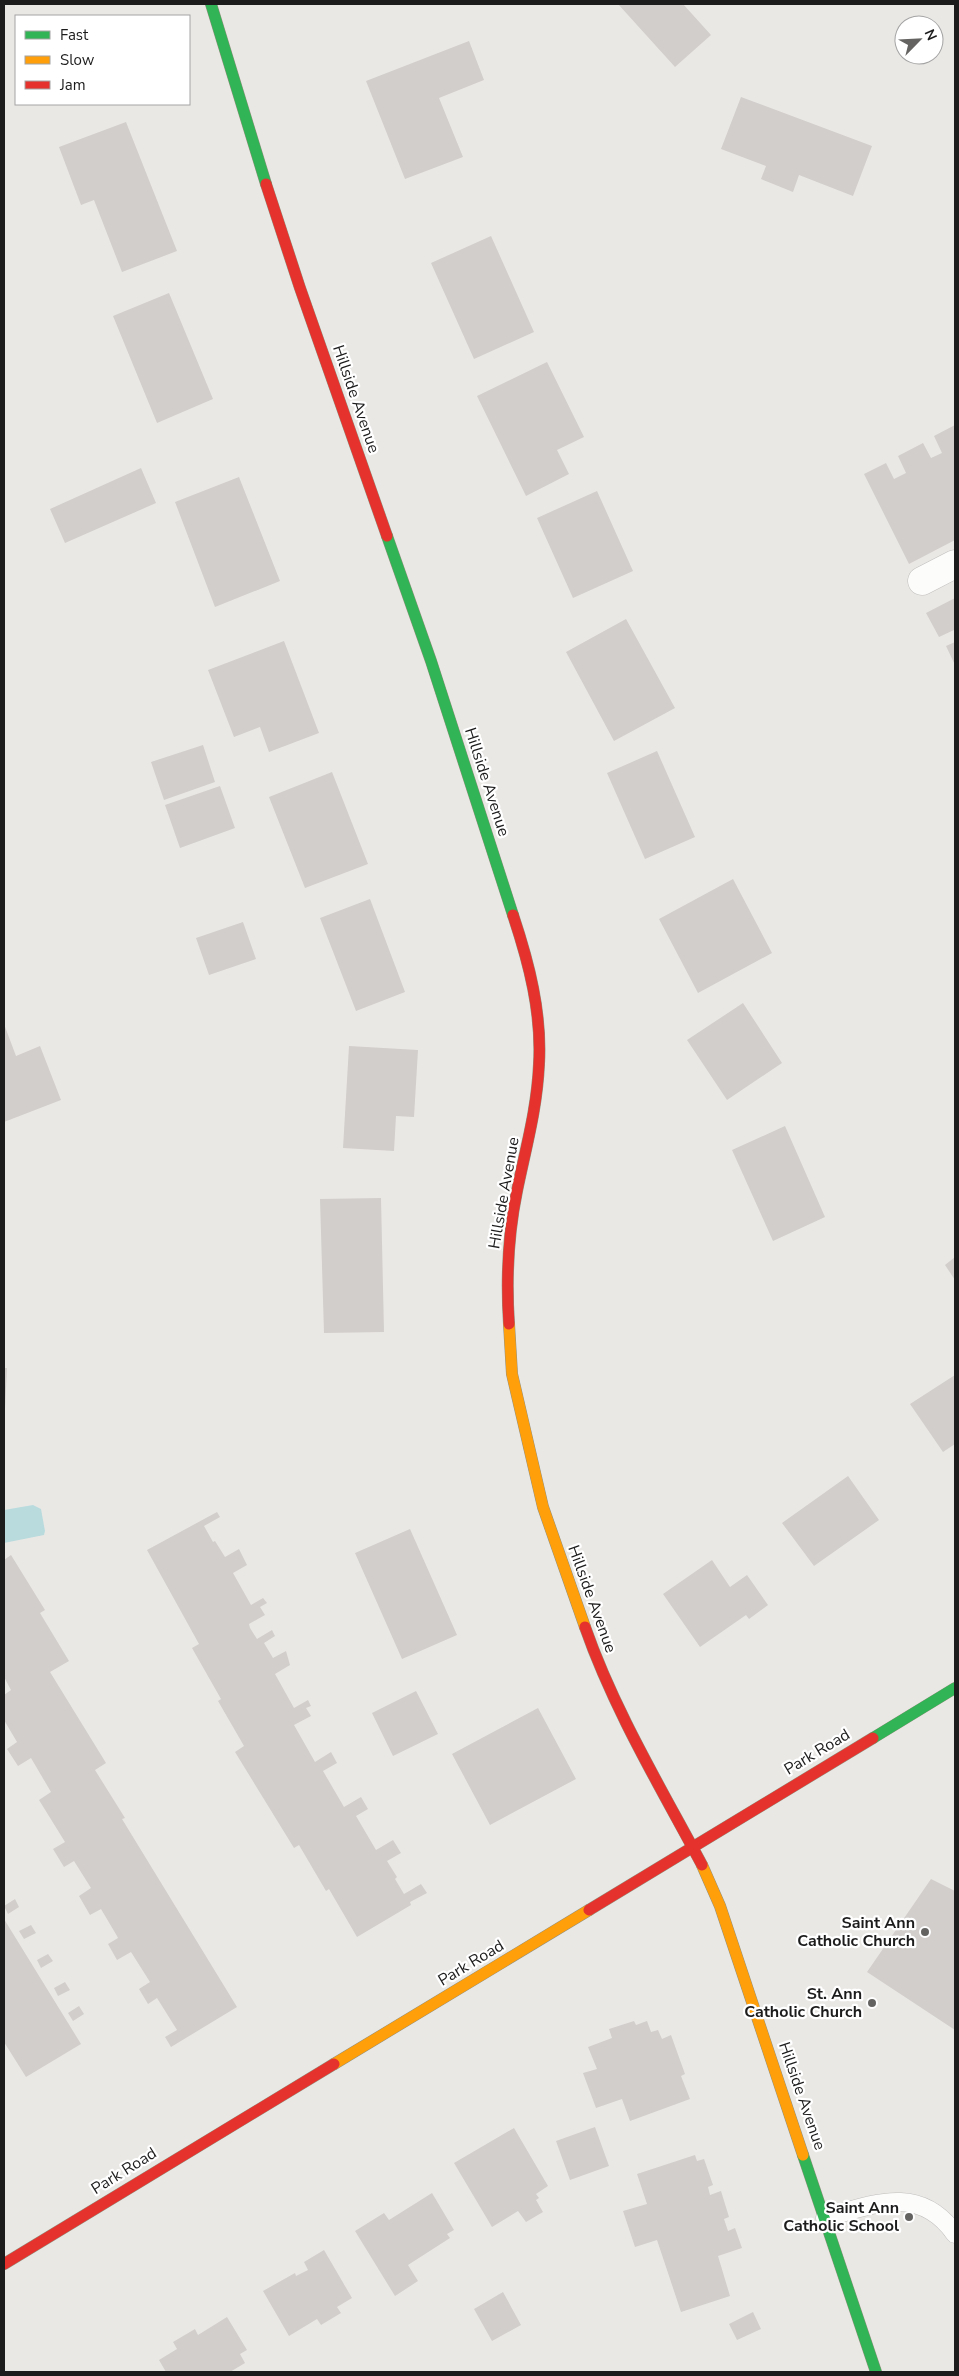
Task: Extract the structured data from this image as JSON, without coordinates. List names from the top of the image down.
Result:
{
  "streets": {
    "street": ["Hillside Avenue", "Park Road"]
  },
  "crossings": [
    ["Hillside Avenue", "Park Road"]
  ],
  "places": ["Saint Ann Catholic Church", "St. Ann Catholic Church", "Saint Ann Catholic School"],
  "legend": ["Fast", "Slow", "Jam"],
  "north": "top right"
}
